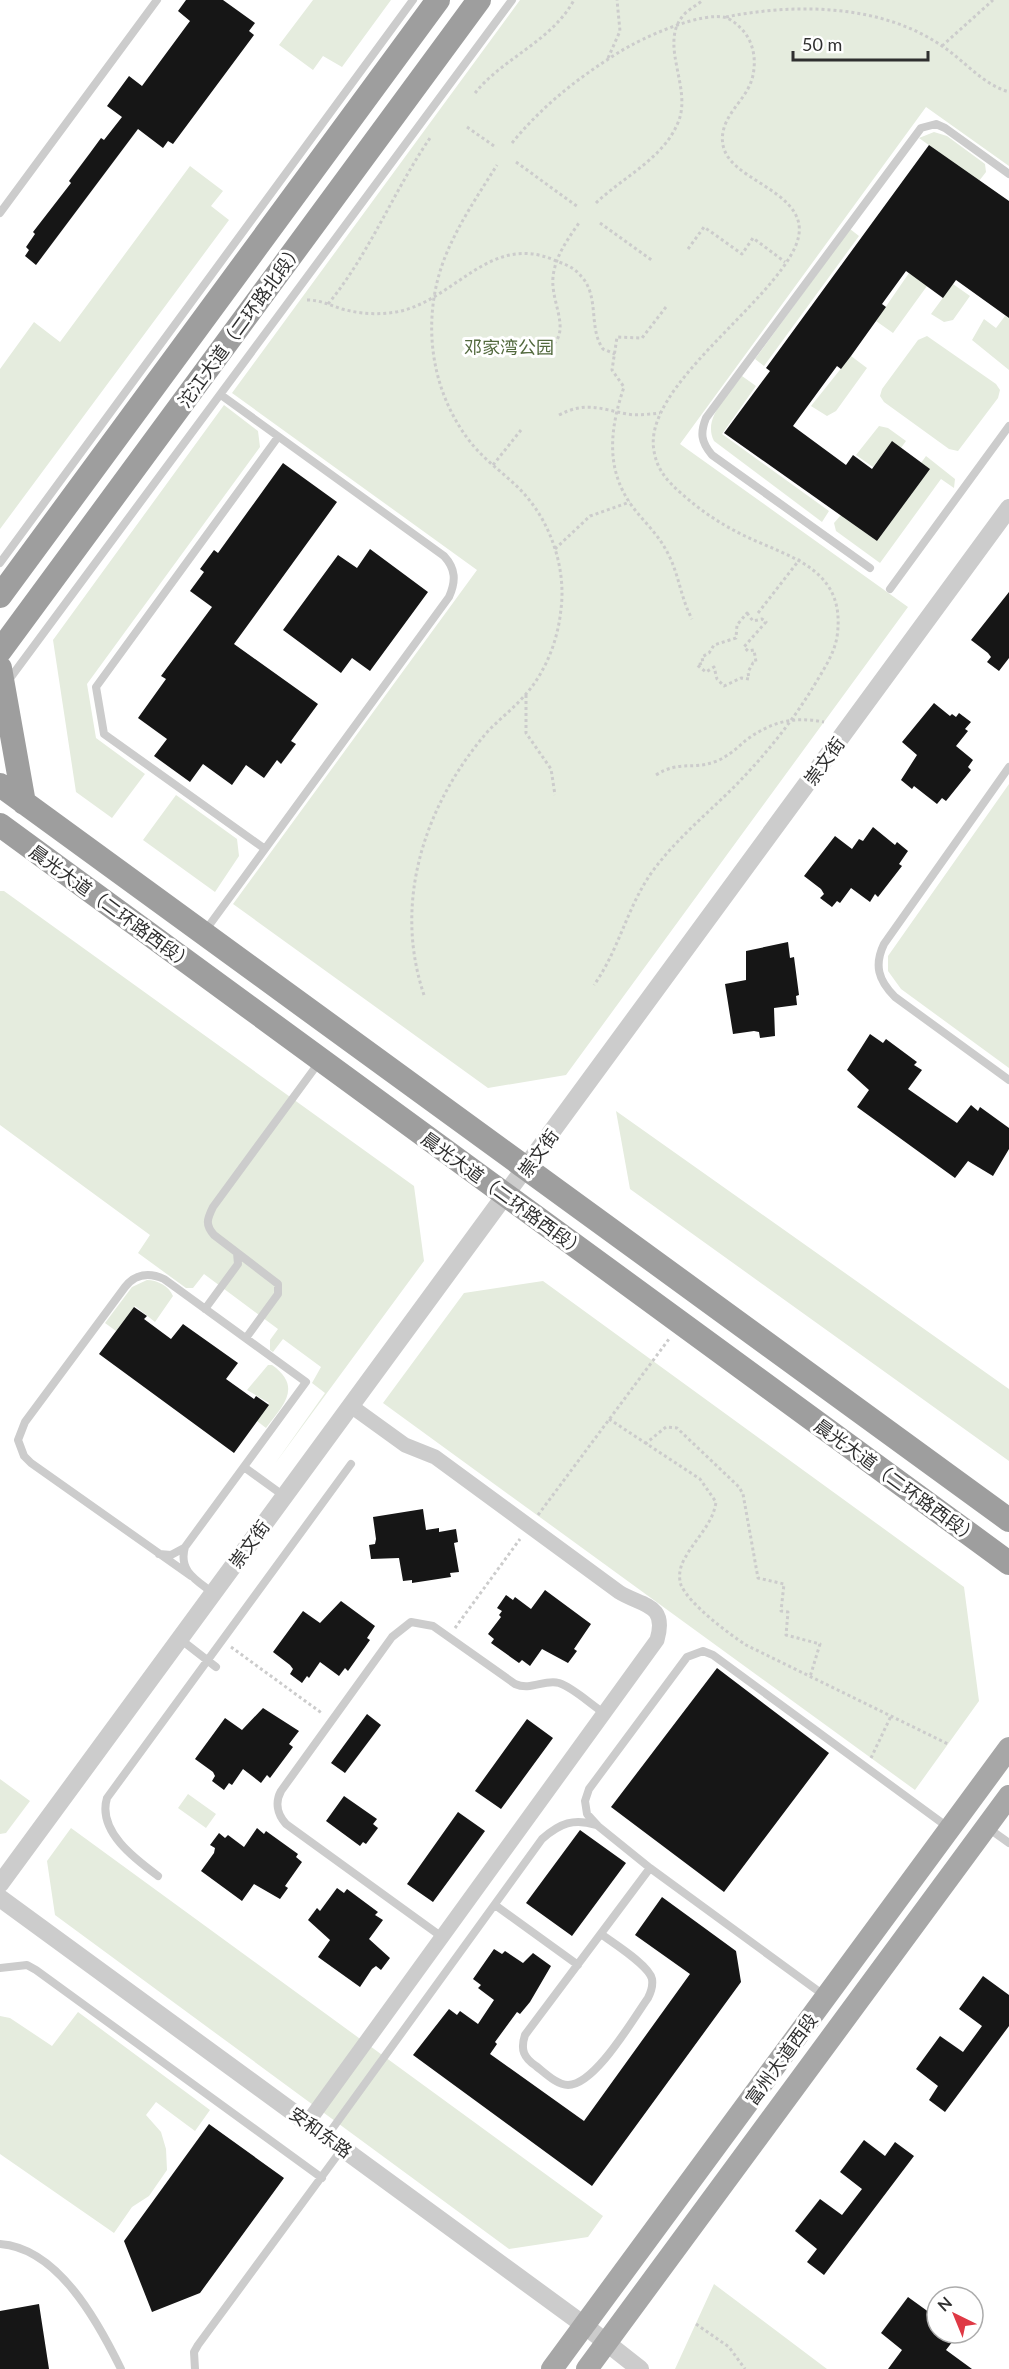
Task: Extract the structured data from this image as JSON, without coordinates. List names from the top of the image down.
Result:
{
  "streets": {
    "highway": ["沱江大道（二环路北段）", "晨光大道（二环路西段）"],
    "main road": ["富州大道西段"],
    "street": ["崇文街", "安和东路"]
  },
  "crossings": [
    ["崇文街", "晨光大道（二环路西段）"],
    ["富州大道西段", "安和东路"]
  ],
  "parks": ["邓家湾公园"],
  "scale_bar": "50 m",
  "north": "top left"
}
